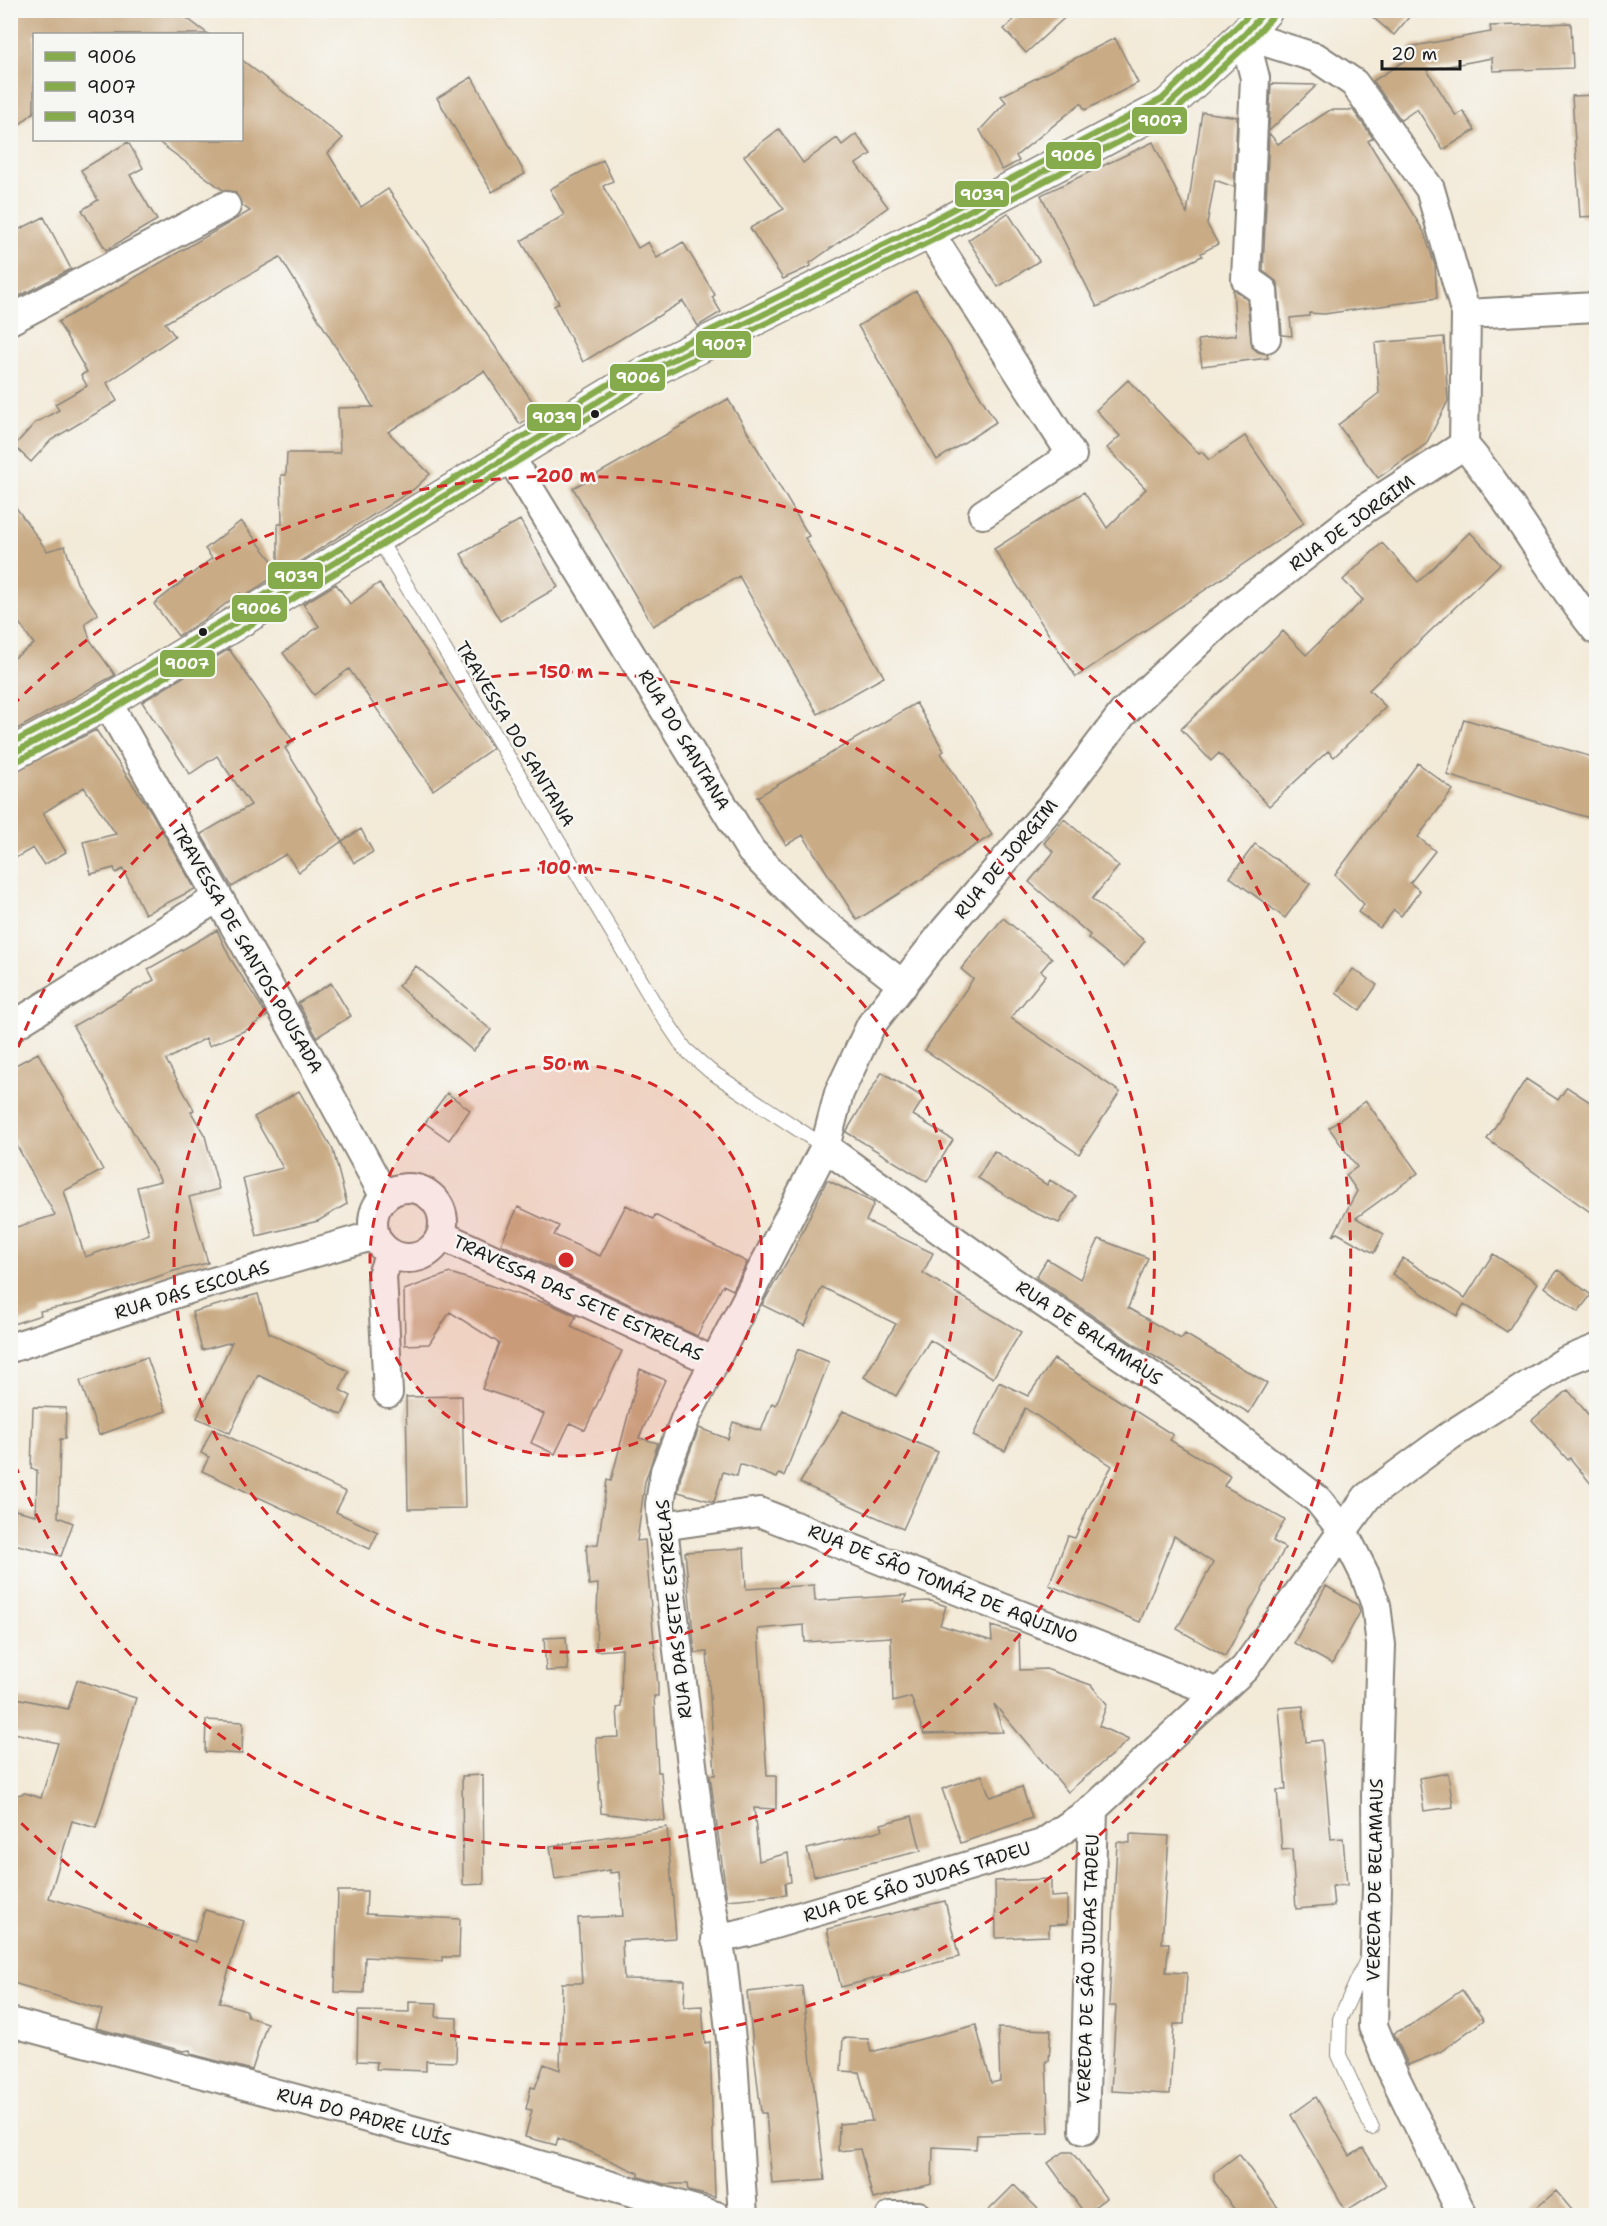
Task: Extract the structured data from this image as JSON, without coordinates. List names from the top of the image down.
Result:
{
  "streets": {
    "street": [
      "RUA DE JORGIM",
      "RUA DO SANTANA",
      "TRAVESSA DE SANTOS POUSADA",
      "RUA DAS ESCOLAS",
      "TRAVESSA DAS SETE ESTRELAS",
      "RUA DE BALAMAUS",
      "RUA DE SÃO TOMÁZ DE AQUINO",
      "RUA DAS SETE ESTRELAS",
      "VEREDA DE BELAMAUS",
      "RUA DE SÃO JUDAS TADEU",
      "VEREDA DE SÃO JUDAS TADEU",
      "RUA DO PADRE LUÍS"
    ],
    "lane": ["TRAVESSA DO SANTANA"]
  },
  "crossings": [
    ["RUA DE JORGIM", "RUA DO SANTANA"],
    ["RUA DE JORGIM", "RUA DAS SETE ESTRELAS"],
    ["TRAVESSA DO SANTANA", "RUA DE BALAMAUS"],
    ["TRAVESSA DO SANTANA", "RUA DAS SETE ESTRELAS"],
    ["RUA DO SANTANA", "RUA DAS SETE ESTRELAS"],
    ["TRAVESSA DE SANTOS POUSADA", "RUA DAS ESCOLAS"],
    ["TRAVESSA DE SANTOS POUSADA", "TRAVESSA DAS SETE ESTRELAS"],
    ["RUA DAS ESCOLAS", "TRAVESSA DAS SETE ESTRELAS"],
    ["TRAVESSA DAS SETE ESTRELAS", "RUA DAS SETE ESTRELAS"],
    ["RUA DE BALAMAUS", "RUA DAS SETE ESTRELAS"],
    ["RUA DE BALAMAUS", "VEREDA DE BELAMAUS"],
    ["RUA DE BALAMAUS", "RUA DE SÃO JUDAS TADEU"],
    ["RUA DE SÃO TOMÁZ DE AQUINO", "RUA DAS SETE ESTRELAS"],
    ["RUA DE SÃO TOMÁZ DE AQUINO", "RUA DE SÃO JUDAS TADEU"],
    ["RUA DAS SETE ESTRELAS", "RUA DE SÃO JUDAS TADEU"],
    ["VEREDA DE BELAMAUS", "RUA DE SÃO JUDAS TADEU"],
    ["RUA DE SÃO JUDAS TADEU", "VEREDA DE SÃO JUDAS TADEU"]
  ],
  "lines": ["transit line 9006", "transit line 9039", "transit line 9007"],
  "legend": ["9006", "9007", "9039"],
  "scale_bar": "20 m",
  "rings": [
    "200 m",
    "150 m",
    "100 m",
    "50 m"
  ]
}
